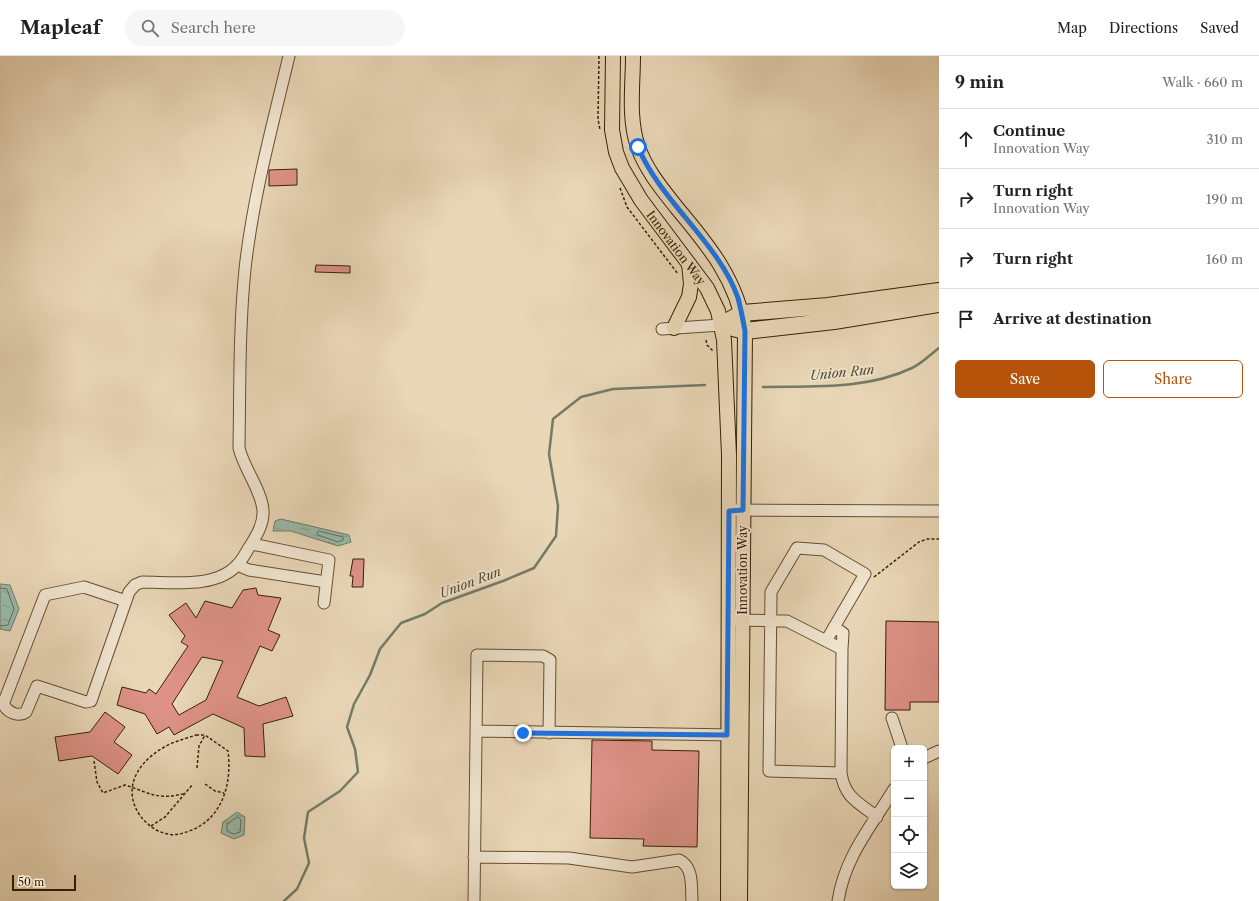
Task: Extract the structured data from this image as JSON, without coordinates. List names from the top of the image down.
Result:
{
  "streets": {
    "main road": ["Innovation Way"]
  },
  "water": ["Union Run"],
  "scale_bar": "50 m",
  "page": {
    "header": "Mapleaf",
    "search": "Search here",
    "nav": ["Map", "Directions", "Saved"],
    "heading": ["9 min", "Walk · 660 m"],
    "list": [
      ["Continue", "Innovation Way", "310 m"],
      ["Turn right", "Innovation Way", "190 m"],
      ["Turn right", "160 m"],
      "Arrive at destination"
    ],
    "buttons": ["Save", "Share"],
    "map_buttons": ["+", "−"],
    "scale": "50 m"
  }
}
